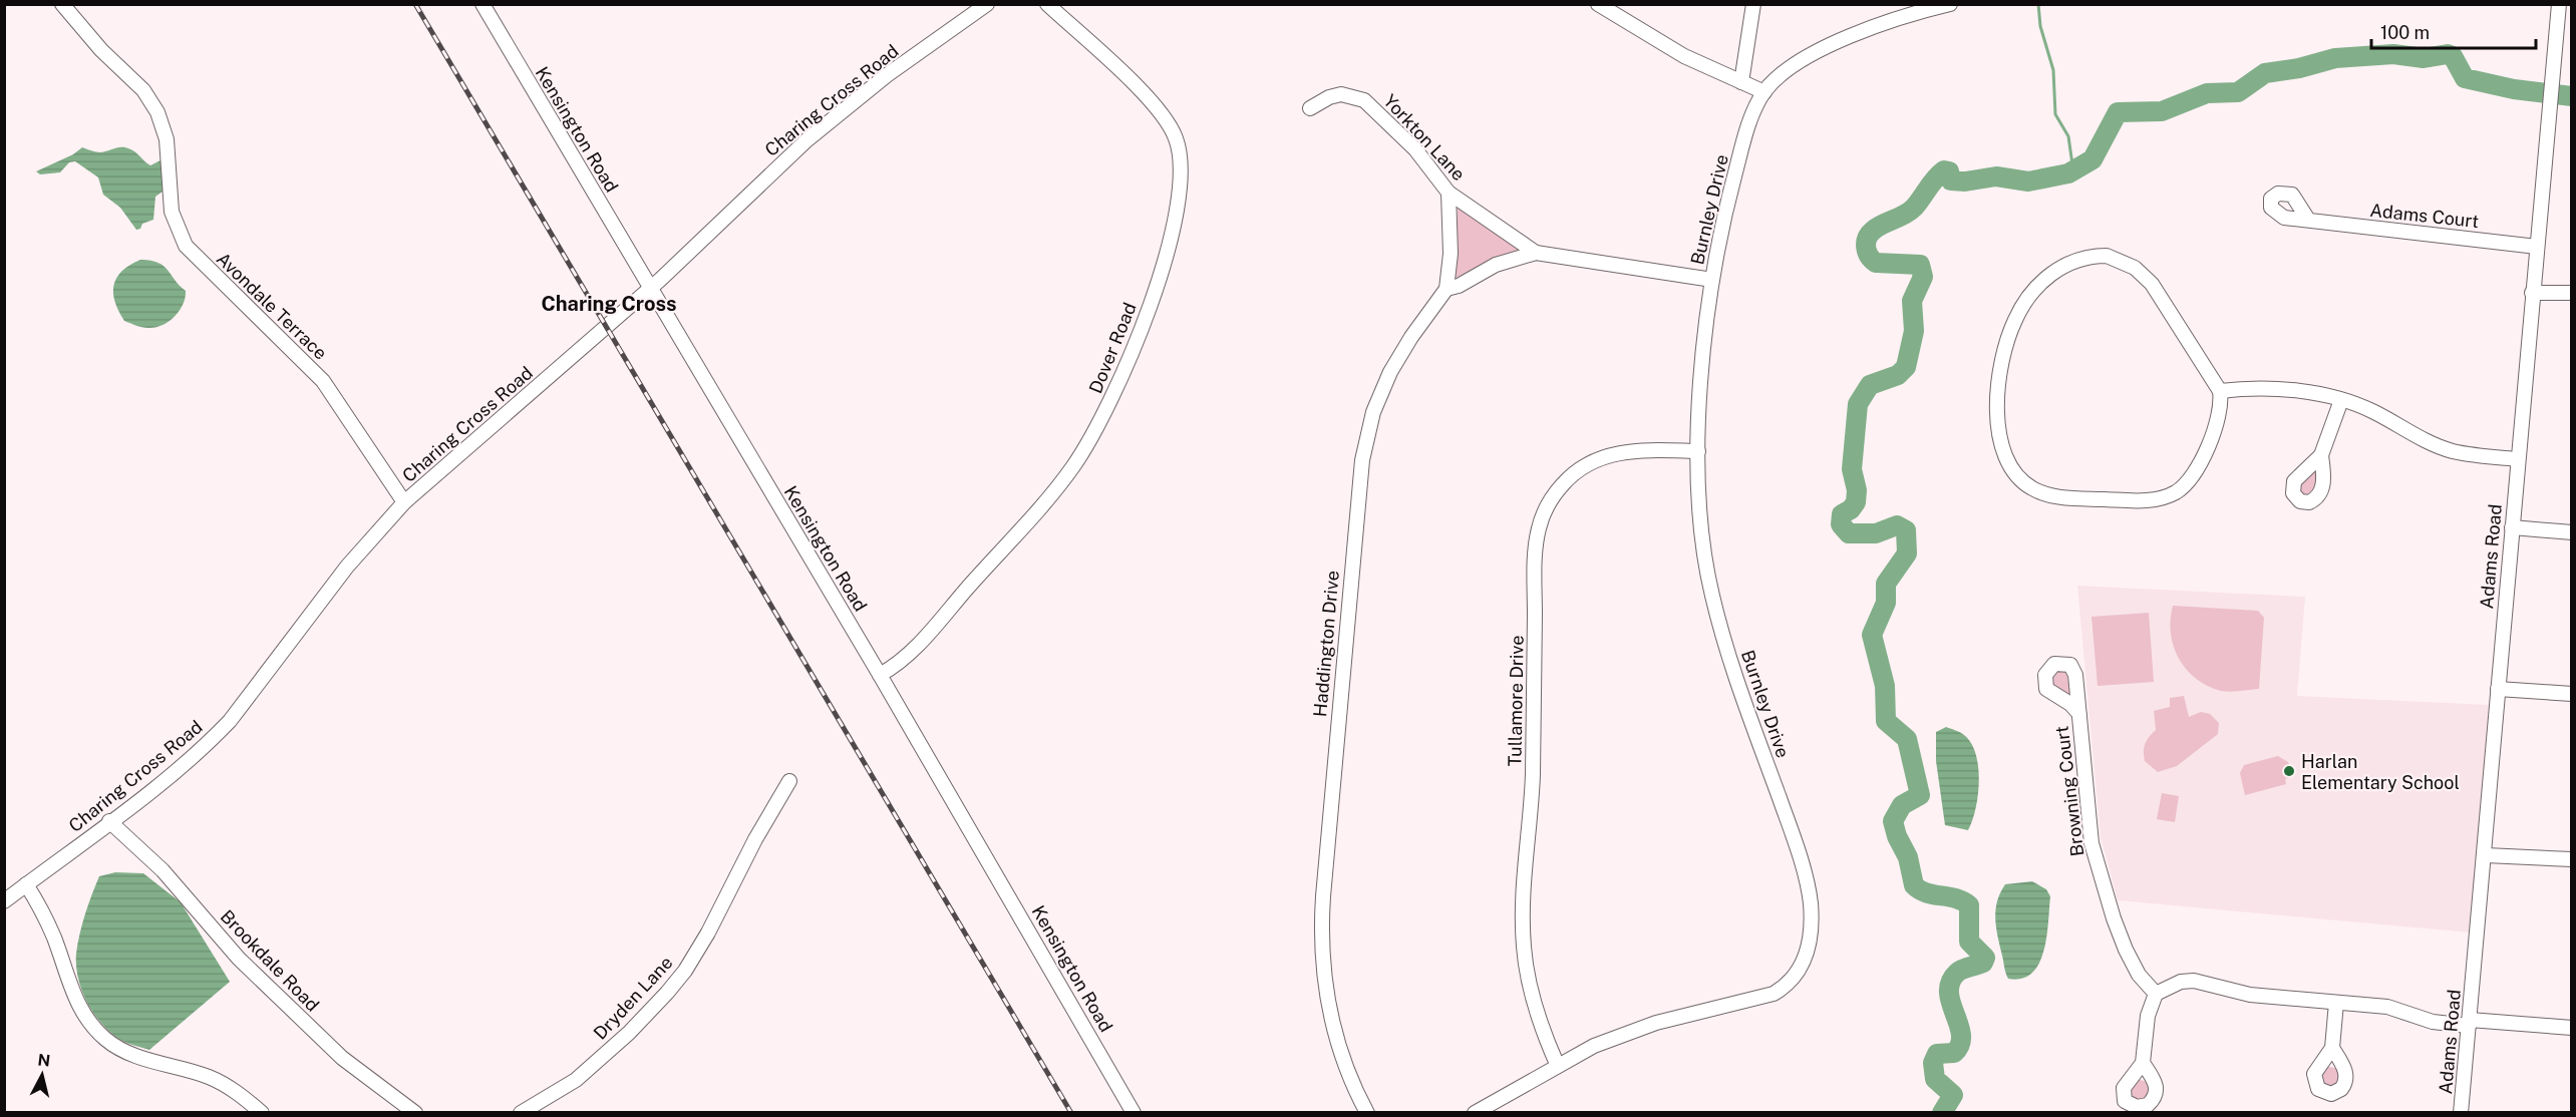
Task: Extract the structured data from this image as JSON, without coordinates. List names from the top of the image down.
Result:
{
  "streets": {
    "street": [
      "Charing Cross Road",
      "Kensington Road",
      "Yorkton Lane",
      "Burnley Drive",
      "Adams Court",
      "Avondale Terrace",
      "Dover Road",
      "Adams Road",
      "Haddington Drive",
      "Tullamore Drive",
      "Browning Court",
      "Brookdale Road",
      "Dryden Lane"
    ]
  },
  "crossings": [
    ["Charing Cross Road", "Kensington Road"],
    ["Charing Cross Road", "Avondale Terrace"],
    ["Charing Cross Road", "Brookdale Road"],
    ["Kensington Road", "Dover Road"],
    ["Yorkton Lane", "Haddington Drive"],
    ["Burnley Drive", "Tullamore Drive"],
    ["Adams Court", "Adams Road"]
  ],
  "districts": ["Charing Cross"],
  "places": ["Harlan Elementary School"],
  "scale_bar": "100 m",
  "north": "top"
}
